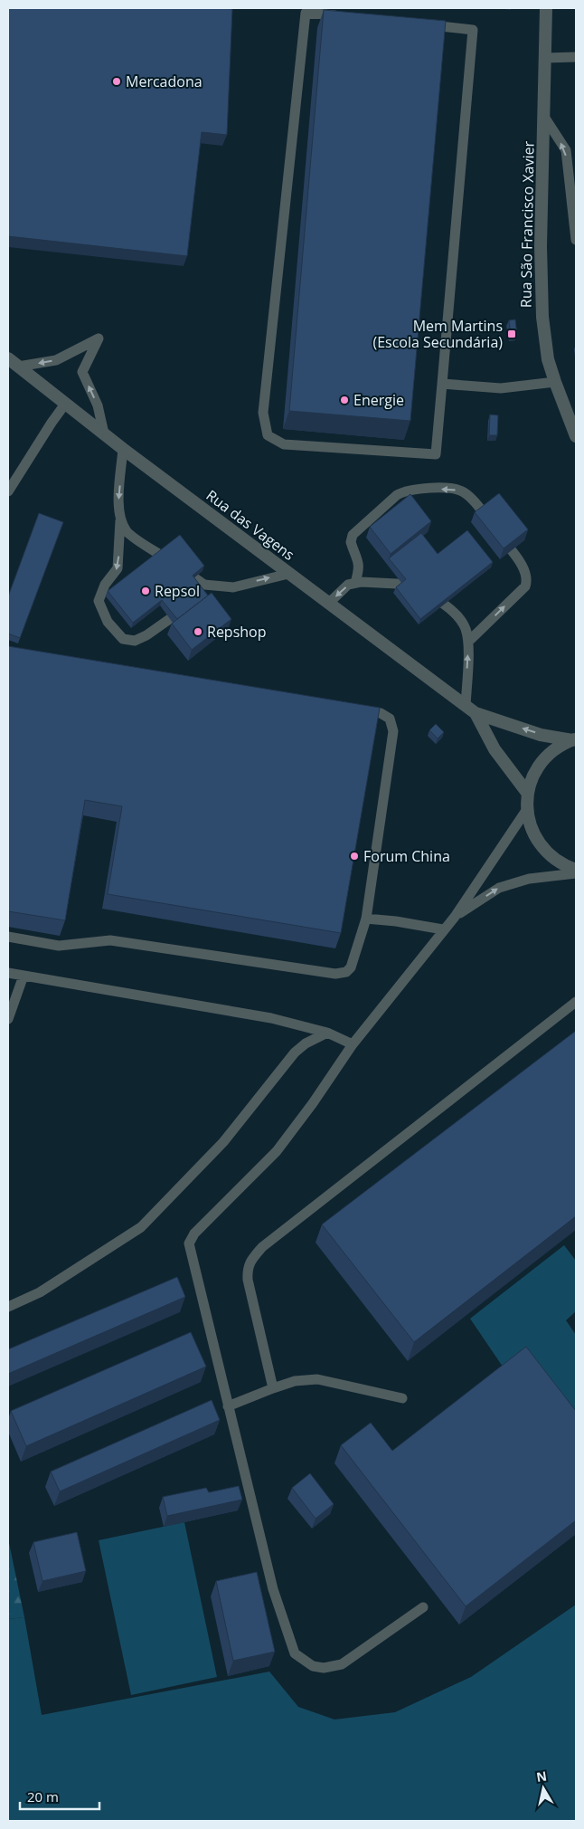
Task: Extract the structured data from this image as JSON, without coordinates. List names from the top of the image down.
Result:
{
  "streets": {
    "street": ["Rua São Francisco Xavier", "Rua das Vagens"]
  },
  "places": {
    "other": [
      "Mercadona",
      "Energie",
      "Repsol",
      "Repshop",
      "Forum China"
    ],
    "transit": ["Mem Martins (Escola Secundária)"]
  },
  "scale_bar": "20 m",
  "north": "top"
}
